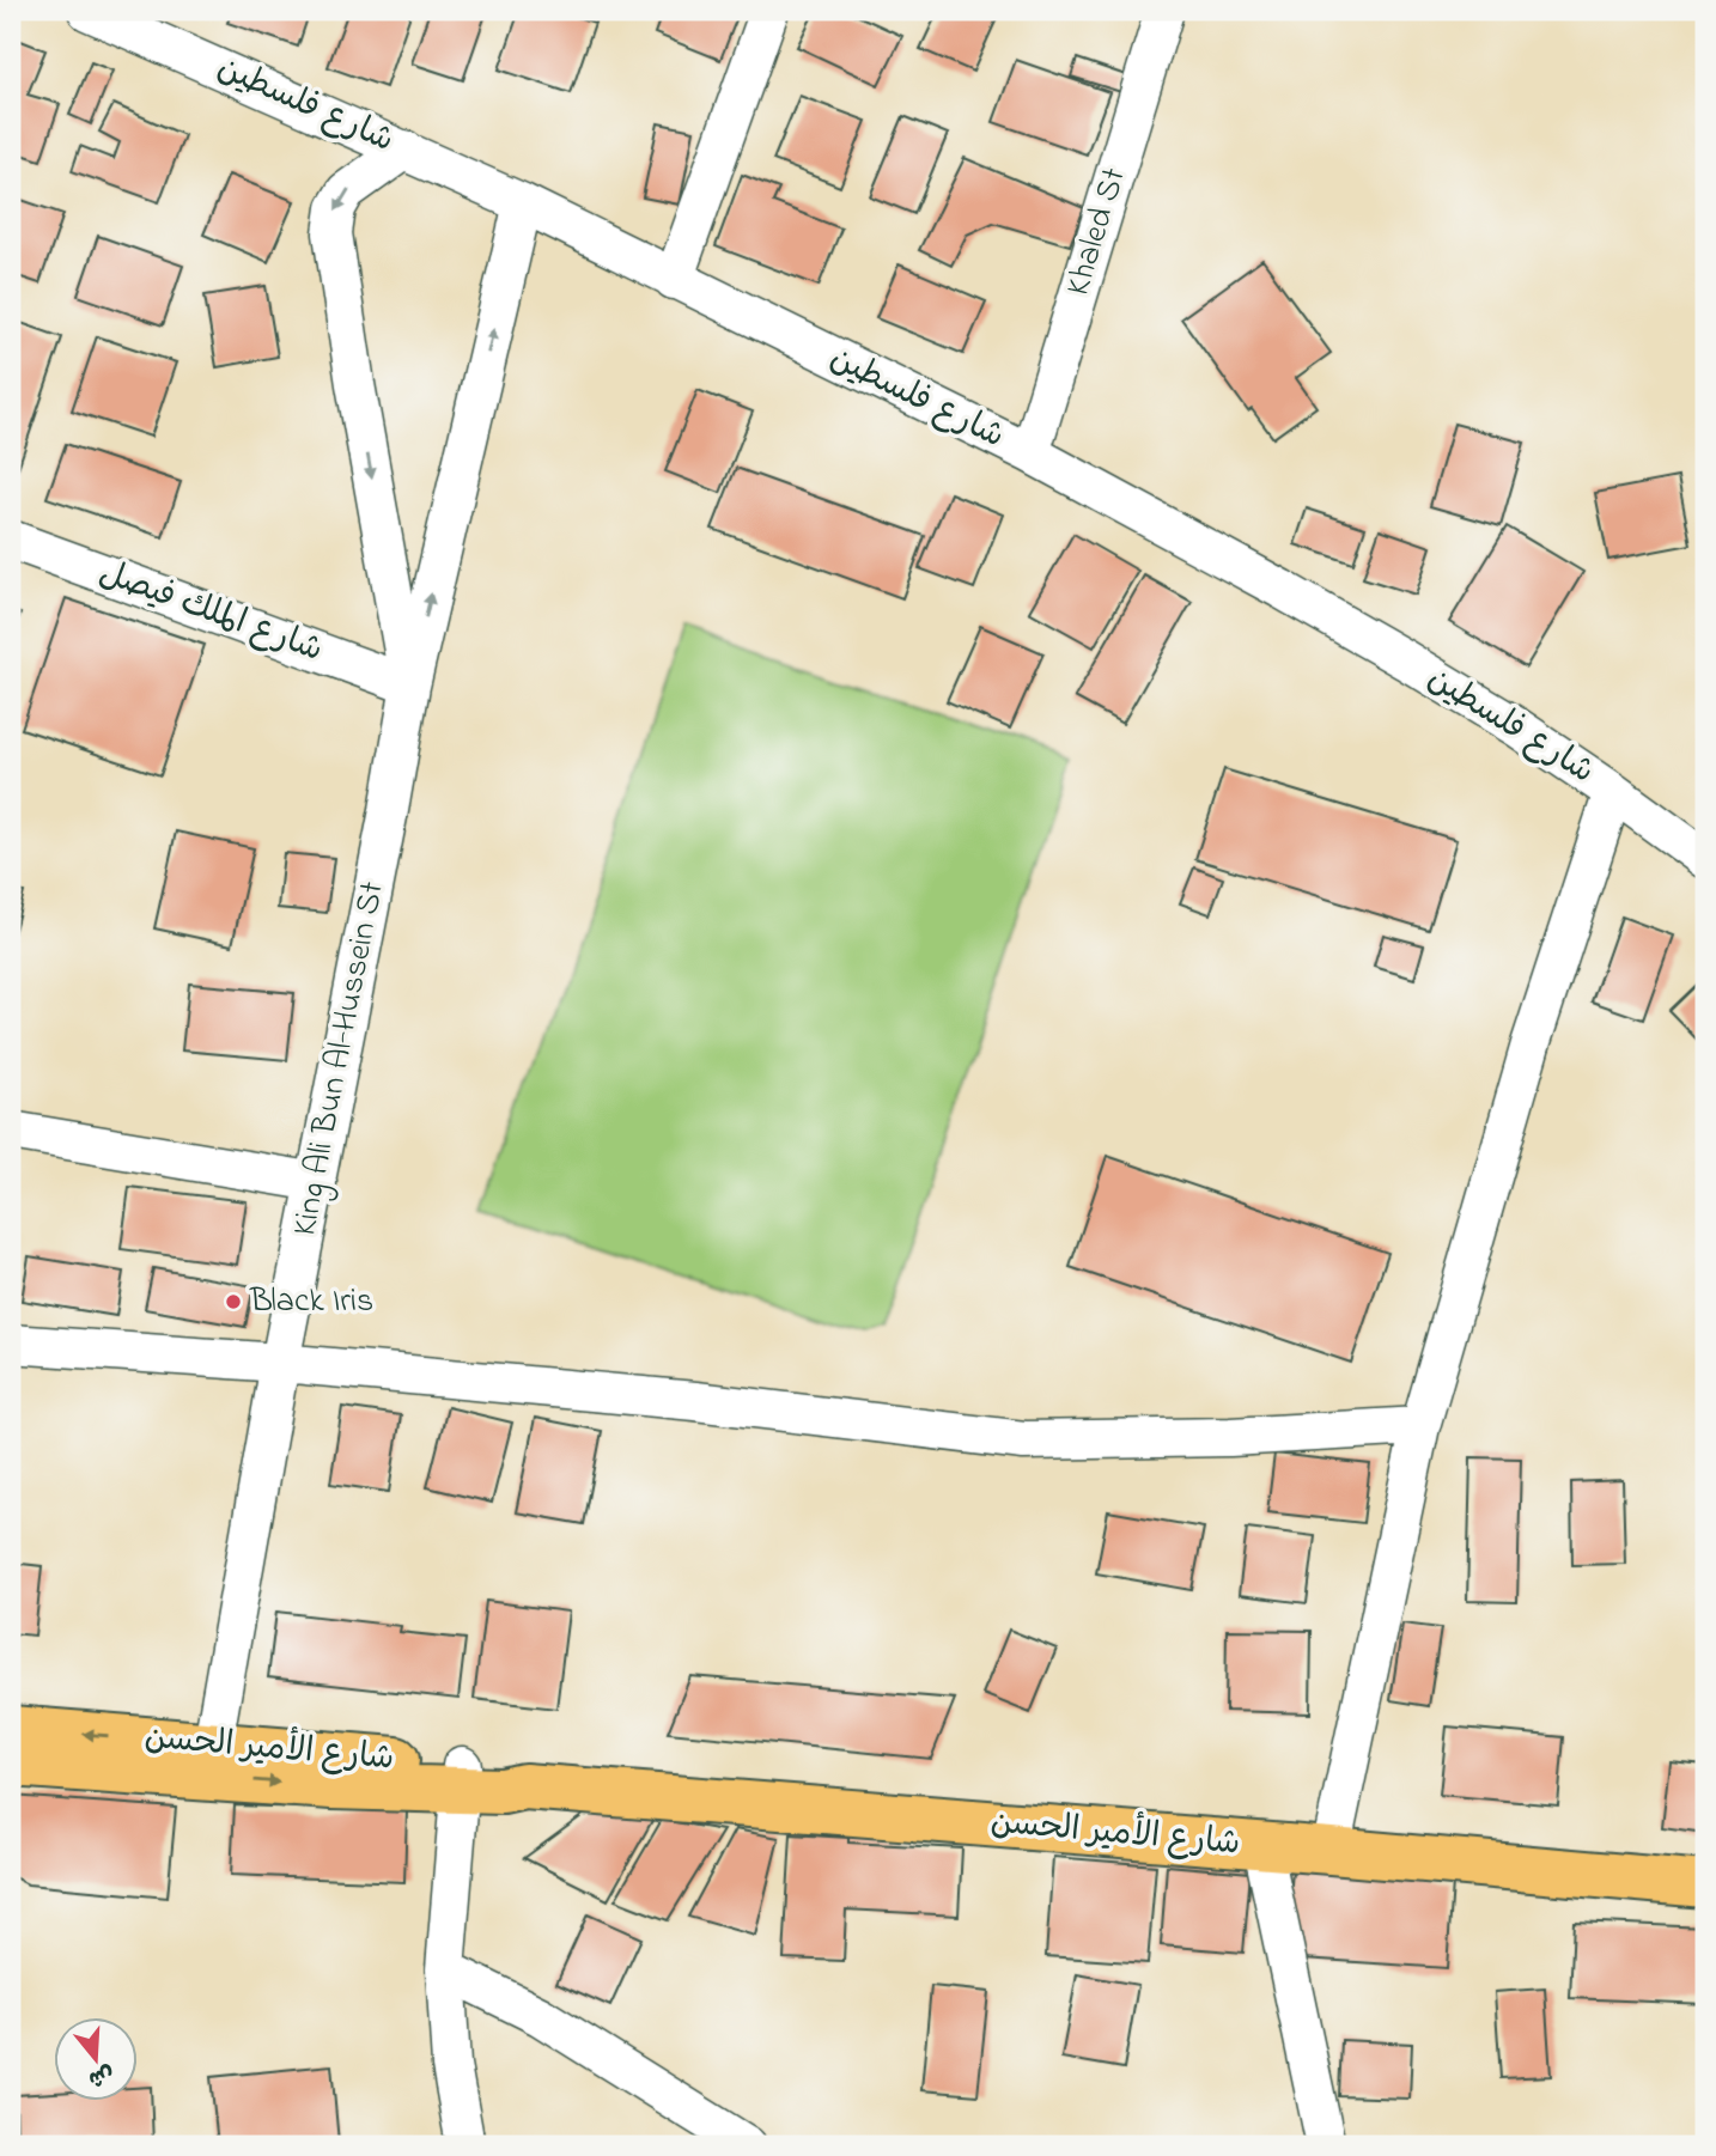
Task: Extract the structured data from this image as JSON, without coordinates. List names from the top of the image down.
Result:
{
  "streets": {
    "main road": ["شارع الأمير الحسن"],
    "street": [
      "شارع فلسطين",
      "Khaled St",
      "شارع الملك فيصل",
      "King Ali Bun Al-Hussein St"
    ]
  },
  "crossings": [
    ["شارع فلسطين", "Khaled St"],
    ["شارع فلسطين", "King Ali Bun Al-Hussein St"],
    ["شارع الملك فيصل", "King Ali Bun Al-Hussein St"],
    ["King Ali Bun Al-Hussein St", "شارع الأمير الحسن"]
  ],
  "places": ["Black Iris"],
  "north": "bottom"
}
